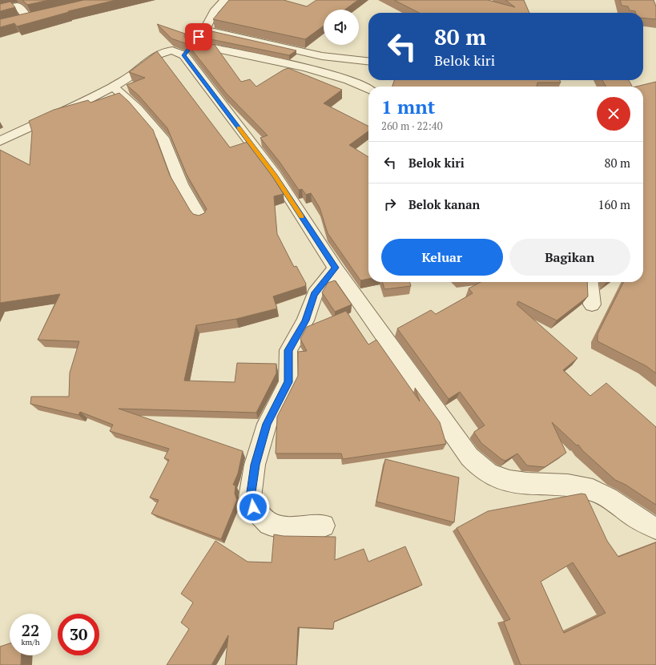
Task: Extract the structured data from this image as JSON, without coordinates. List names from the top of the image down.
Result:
{
  "page": {
    "turn": ["80 m", "Belok kiri"],
    "heading": ["1 mnt", "260 m · 22:40"],
    "list": [
      {
        "name": "Belok kiri",
        "value": "80 m"
      },
      {
        "name": "Belok kanan",
        "value": "160 m"
      }
    ],
    "buttons": ["Keluar", "Bagikan"],
    "speed": "22 km/h",
    "limit": "30"
  }
}
